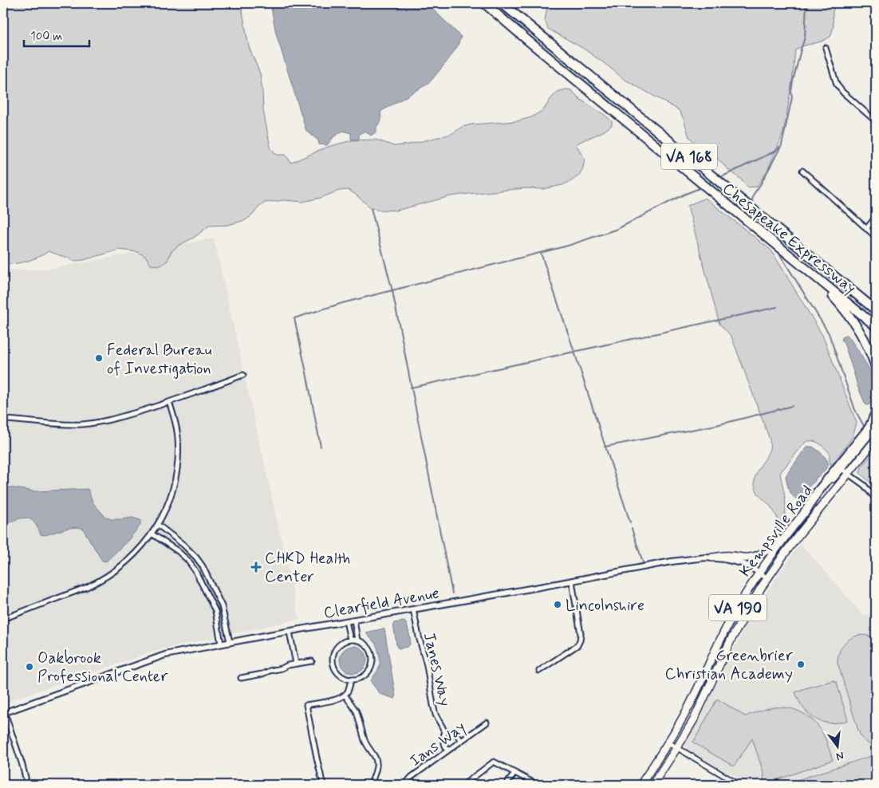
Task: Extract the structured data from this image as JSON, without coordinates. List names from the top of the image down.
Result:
{
  "streets": {
    "highway": ["VA 168", "Chesapeake Expressway"],
    "main road": ["Kempsville Road", "VA 190"],
    "street": ["Clearfield Avenue", "Janes Way", "Ians Way"]
  },
  "crossings": [
    ["Kempsville Road", "Clearfield Avenue"],
    ["Clearfield Avenue", "Janes Way"],
    ["Janes Way", "Ians Way"]
  ],
  "places": {
    "other": [
      "Federal Bureau of Investigation",
      "Lincolnshire",
      "Greenbrier Christian Academy",
      "Oakbrook Professional Center"
    ],
    "health": ["CHKD Health Center"]
  },
  "scale_bar": "100 m",
  "north": "bottom"
}
